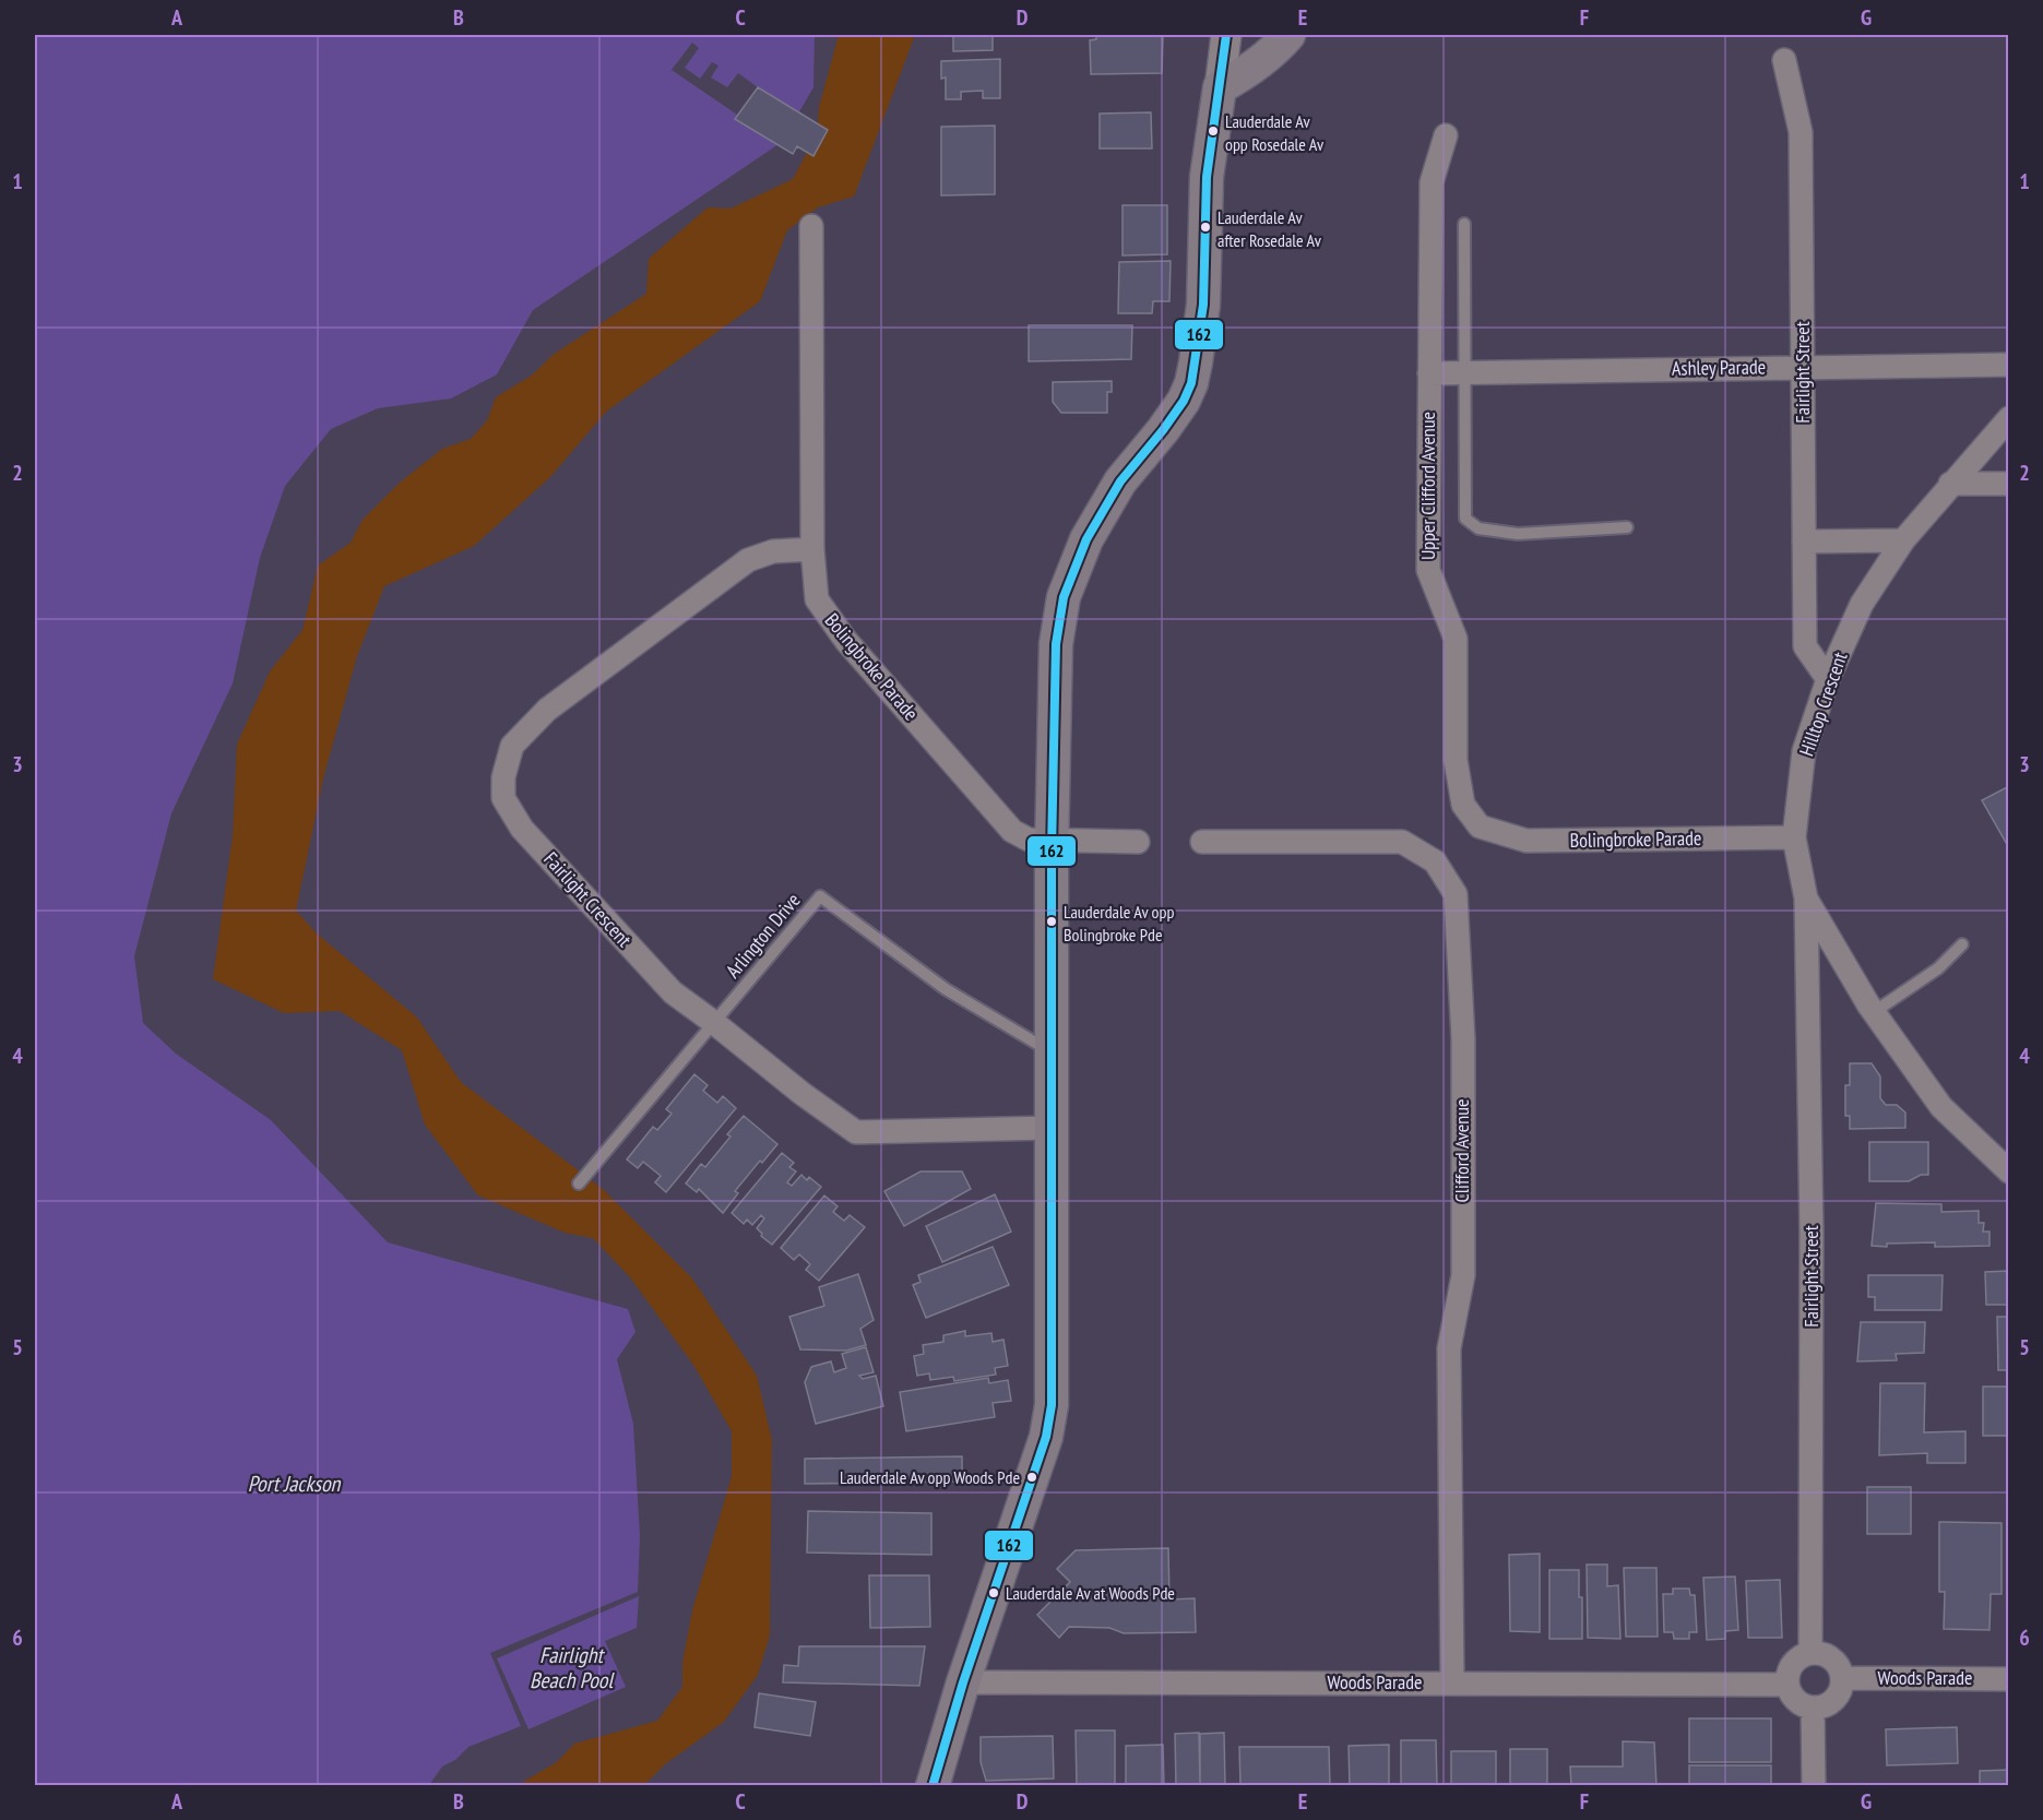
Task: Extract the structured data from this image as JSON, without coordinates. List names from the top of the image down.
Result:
{
  "streets": {
    "street": [
      "Ashley Parade",
      "Fairlight Street",
      "Upper Clifford Avenue",
      "Bolingbroke Parade",
      "Hilltop Crescent",
      "Fairlight Crescent",
      "Clifford Avenue",
      "Woods Parade"
    ],
    "lane": ["Arlington Drive"]
  },
  "crossings": [
    ["Ashley Parade", "Fairlight Street"],
    ["Ashley Parade", "Upper Clifford Avenue"],
    ["Fairlight Street", "Hilltop Crescent"],
    ["Fairlight Street", "Woods Parade"],
    ["Upper Clifford Avenue", "Bolingbroke Parade"],
    ["Bolingbroke Parade", "Hilltop Crescent"],
    ["Bolingbroke Parade", "Fairlight Crescent"],
    ["Fairlight Crescent", "Arlington Drive"],
    ["Clifford Avenue", "Woods Parade"]
  ],
  "water": ["Port Jackson", "Fairlight Beach Pool"],
  "places": [
    "Lauderdale Av opp Rosedale Av",
    "Lauderdale Av after Rosedale Av",
    "Lauderdale Av opp Bolingbroke Pde",
    "Lauderdale Av opp Woods Pde",
    "Lauderdale Av at Woods Pde"
  ],
  "lines": ["transit line 162"],
  "grid": {
    "columns": [
      "A",
      "B",
      "C",
      "D",
      "E",
      "F",
      "G"
    ],
    "rows": [
      "1",
      "2",
      "3",
      "4",
      "5",
      "6"
    ]
  }
}
